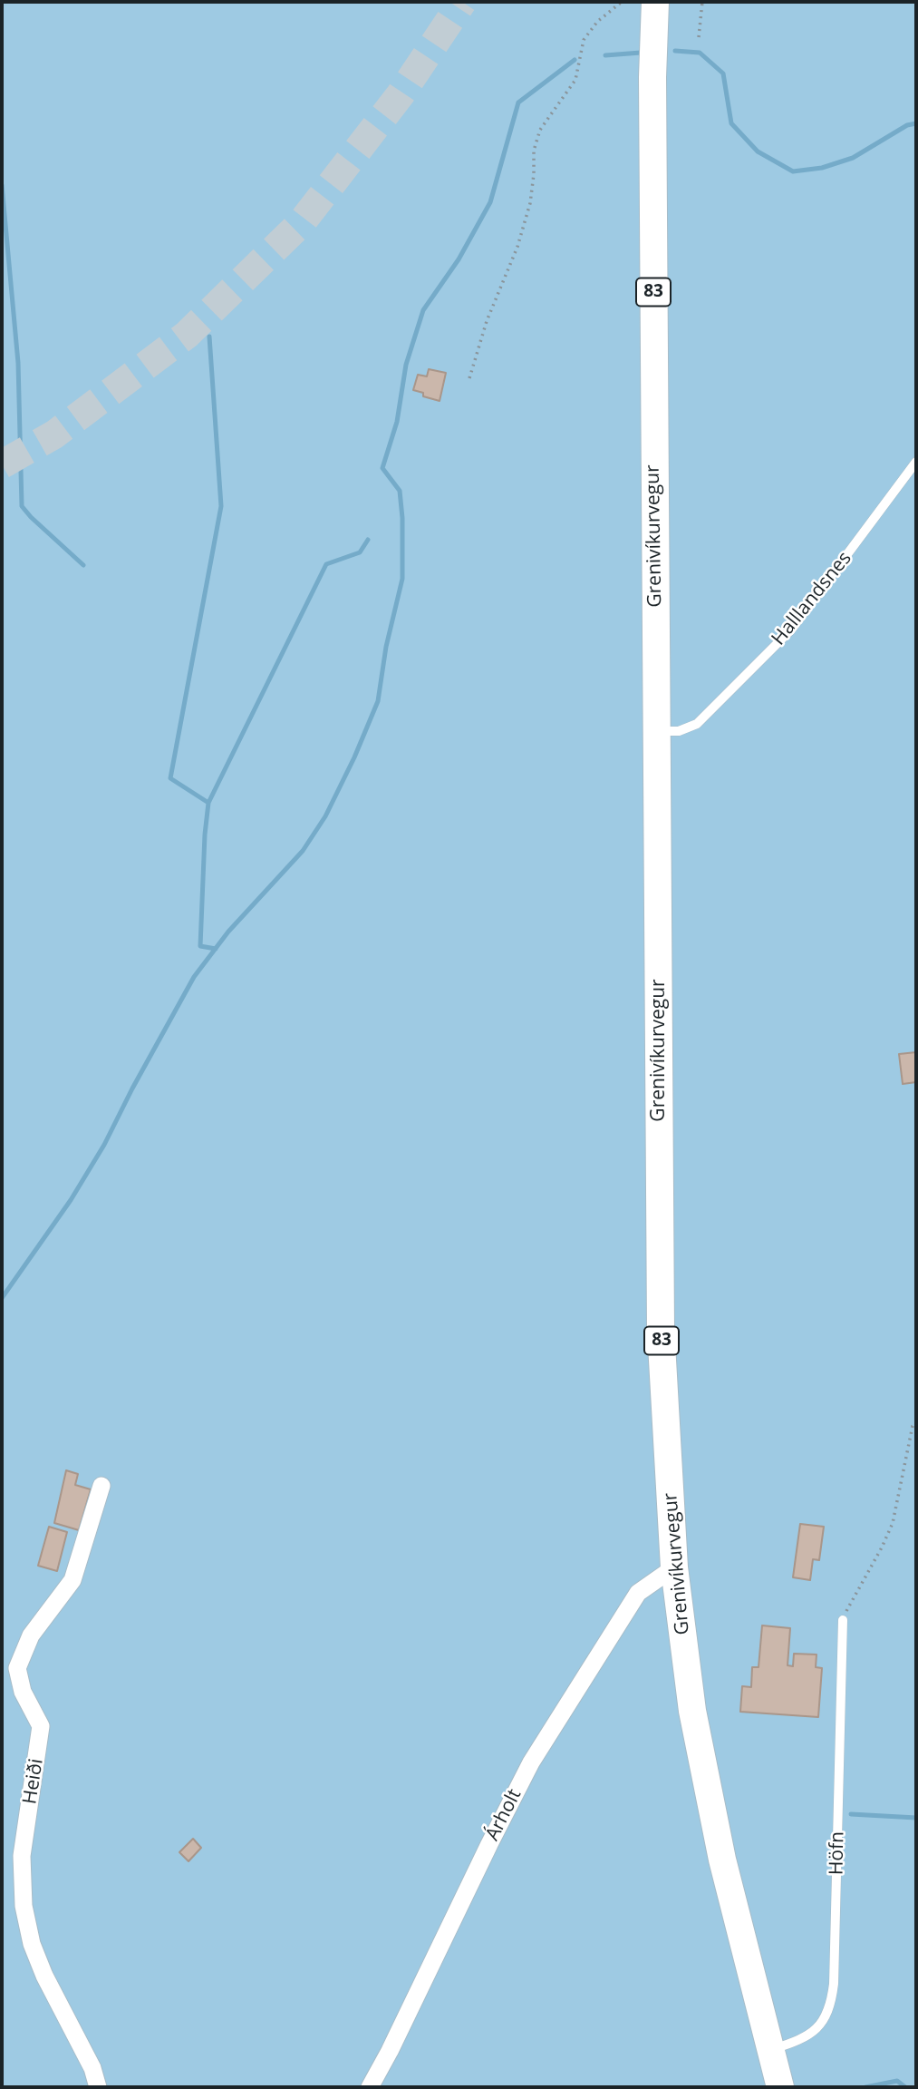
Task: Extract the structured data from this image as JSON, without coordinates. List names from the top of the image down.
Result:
{
  "streets": {
    "main road": ["83", "Grenivíkurvegur"],
    "street": ["Heiði", "Árholt"],
    "lane": ["Halllandsnes", "Höfn"]
  },
  "crossings": [
    ["Grenivíkurvegur", "Halllandsnes"],
    ["Grenivíkurvegur", "Árholt"],
    ["Grenivíkurvegur", "Höfn"]
  ]
}
